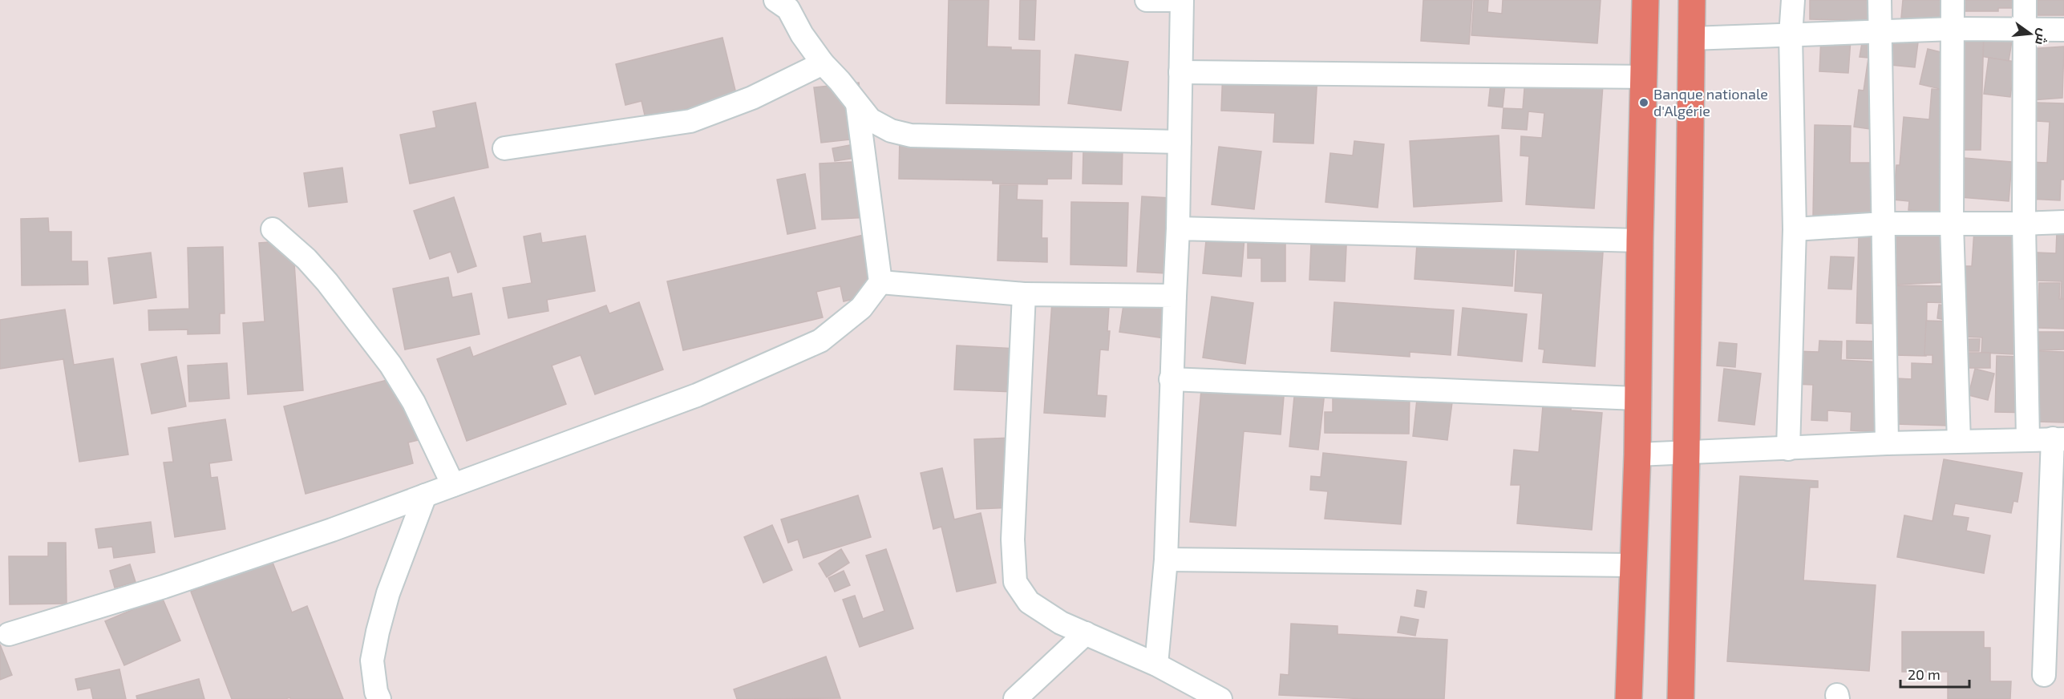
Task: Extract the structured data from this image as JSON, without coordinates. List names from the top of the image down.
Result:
{
  "places": ["Banque nationale d'Algérie"],
  "scale_bar": "20 m",
  "north": "right"
}
